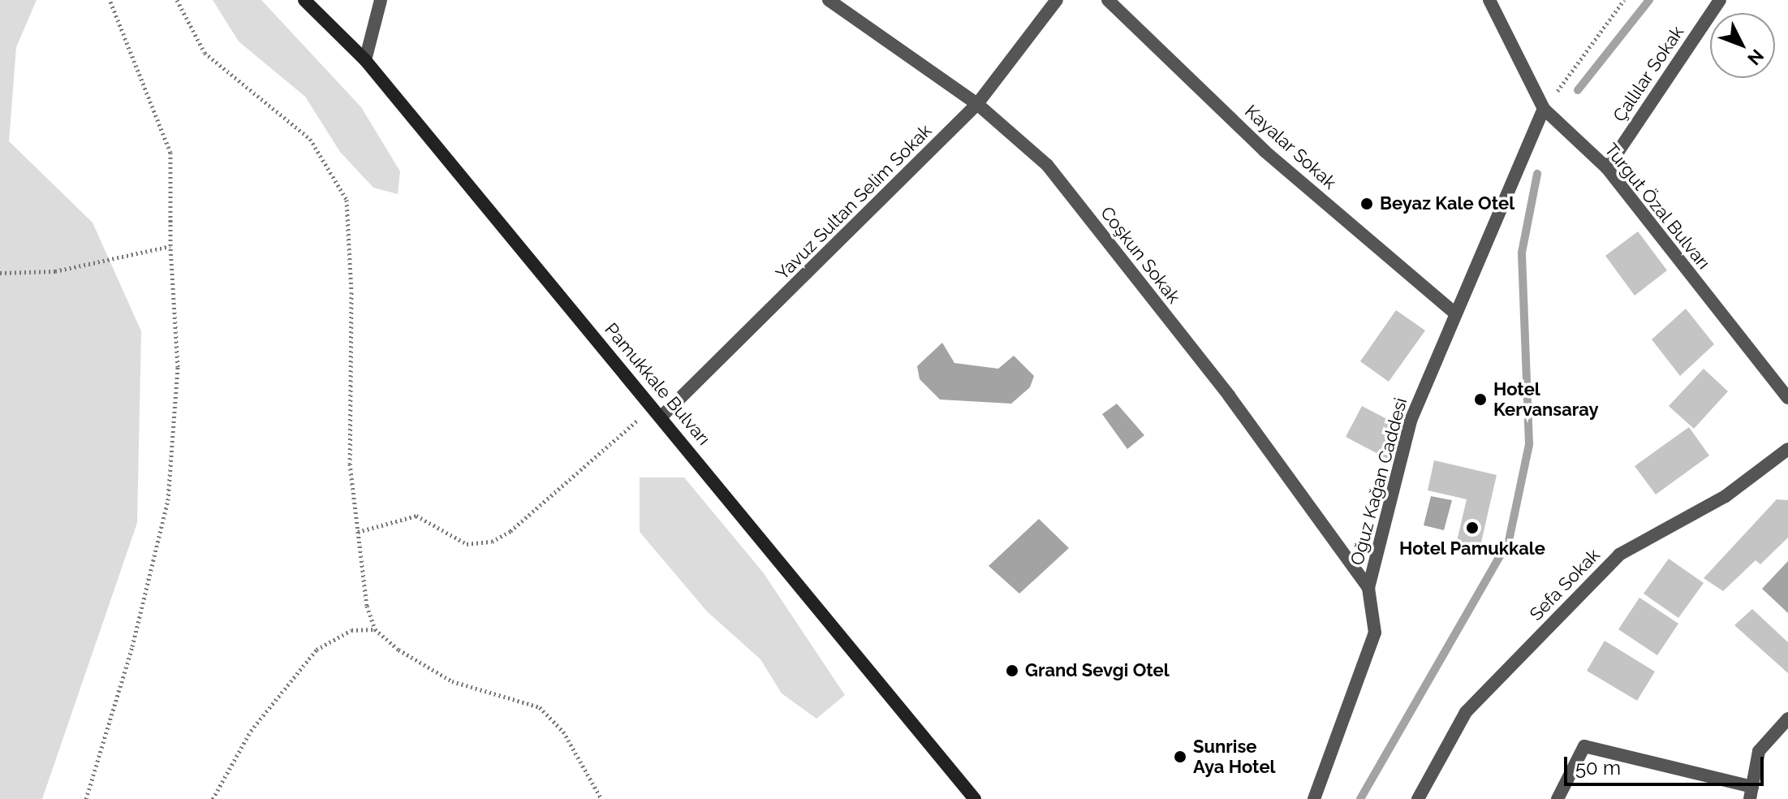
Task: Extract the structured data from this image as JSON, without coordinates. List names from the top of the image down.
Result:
{
  "streets": {
    "main road": ["Pamukkale Bulvarı"],
    "street": [
      "Çallılar Sokak",
      "Kayalar Sokak",
      "Yavuz Sultan Selim Sokak",
      "Turgut Özal Bulvarı",
      "Coşkun Sokak",
      "Oğuz Kağan Caddesi",
      "Sefa Sokak"
    ]
  },
  "crossings": [
    ["Çallılar Sokak", "Turgut Özal Bulvarı"],
    ["Kayalar Sokak", "Oğuz Kağan Caddesi"],
    ["Yavuz Sultan Selim Sokak", "Coşkun Sokak"],
    ["Yavuz Sultan Selim Sokak", "Pamukkale Bulvarı"],
    ["Turgut Özal Bulvarı", "Oğuz Kağan Caddesi"],
    ["Coşkun Sokak", "Oğuz Kağan Caddesi"]
  ],
  "places": [
    "Beyaz Kale Otel",
    "Hotel Kervansaray",
    "Hotel Pamukkale",
    "Grand Sevgi Otel",
    "Sunrise Aya Hotel"
  ],
  "scale_bar": "50 m",
  "north": "bottom right"
}
